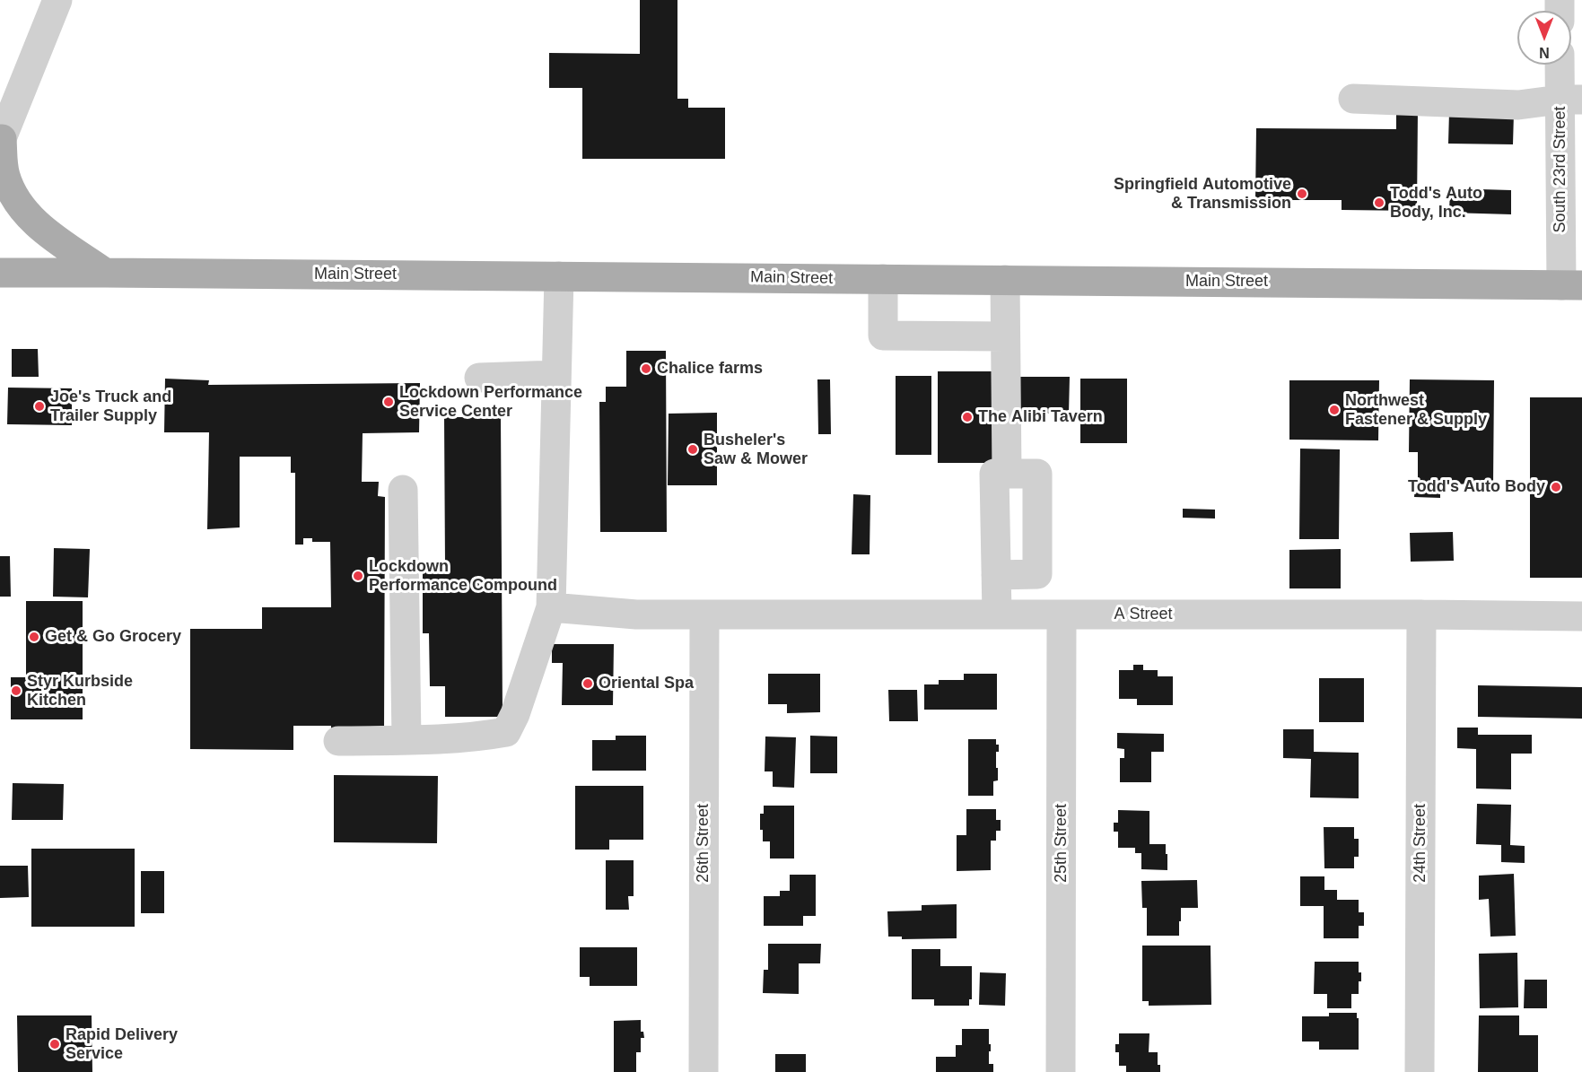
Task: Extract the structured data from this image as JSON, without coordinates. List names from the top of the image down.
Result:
{
  "streets": {
    "main road": ["Main Street"],
    "street": [
      "South 23rd Street",
      "A Street",
      "26th Street",
      "25th Street",
      "24th Street"
    ]
  },
  "crossings": [
    ["South 23rd Street", "Main Street"],
    ["A Street", "26th Street"],
    ["A Street", "25th Street"],
    ["A Street", "24th Street"]
  ],
  "places": [
    "Springfield Automotive & Transmission",
    "Todd's Auto Body, Inc.",
    "Chalice farms",
    "Lockdown Performance Service Center",
    "Joe's Truck and Trailer Supply",
    "Northwest Fastener & Supply",
    "The Alibi Tavern",
    "Busheler's Saw & Mower",
    "Todd's Auto Body",
    "Lockdown Performance Compound",
    "Get & Go Grocery",
    "Oriental Spa",
    "Styr Kurbside Kitchen",
    "Rapid Delivery Service"
  ],
  "north": "bottom"
}
